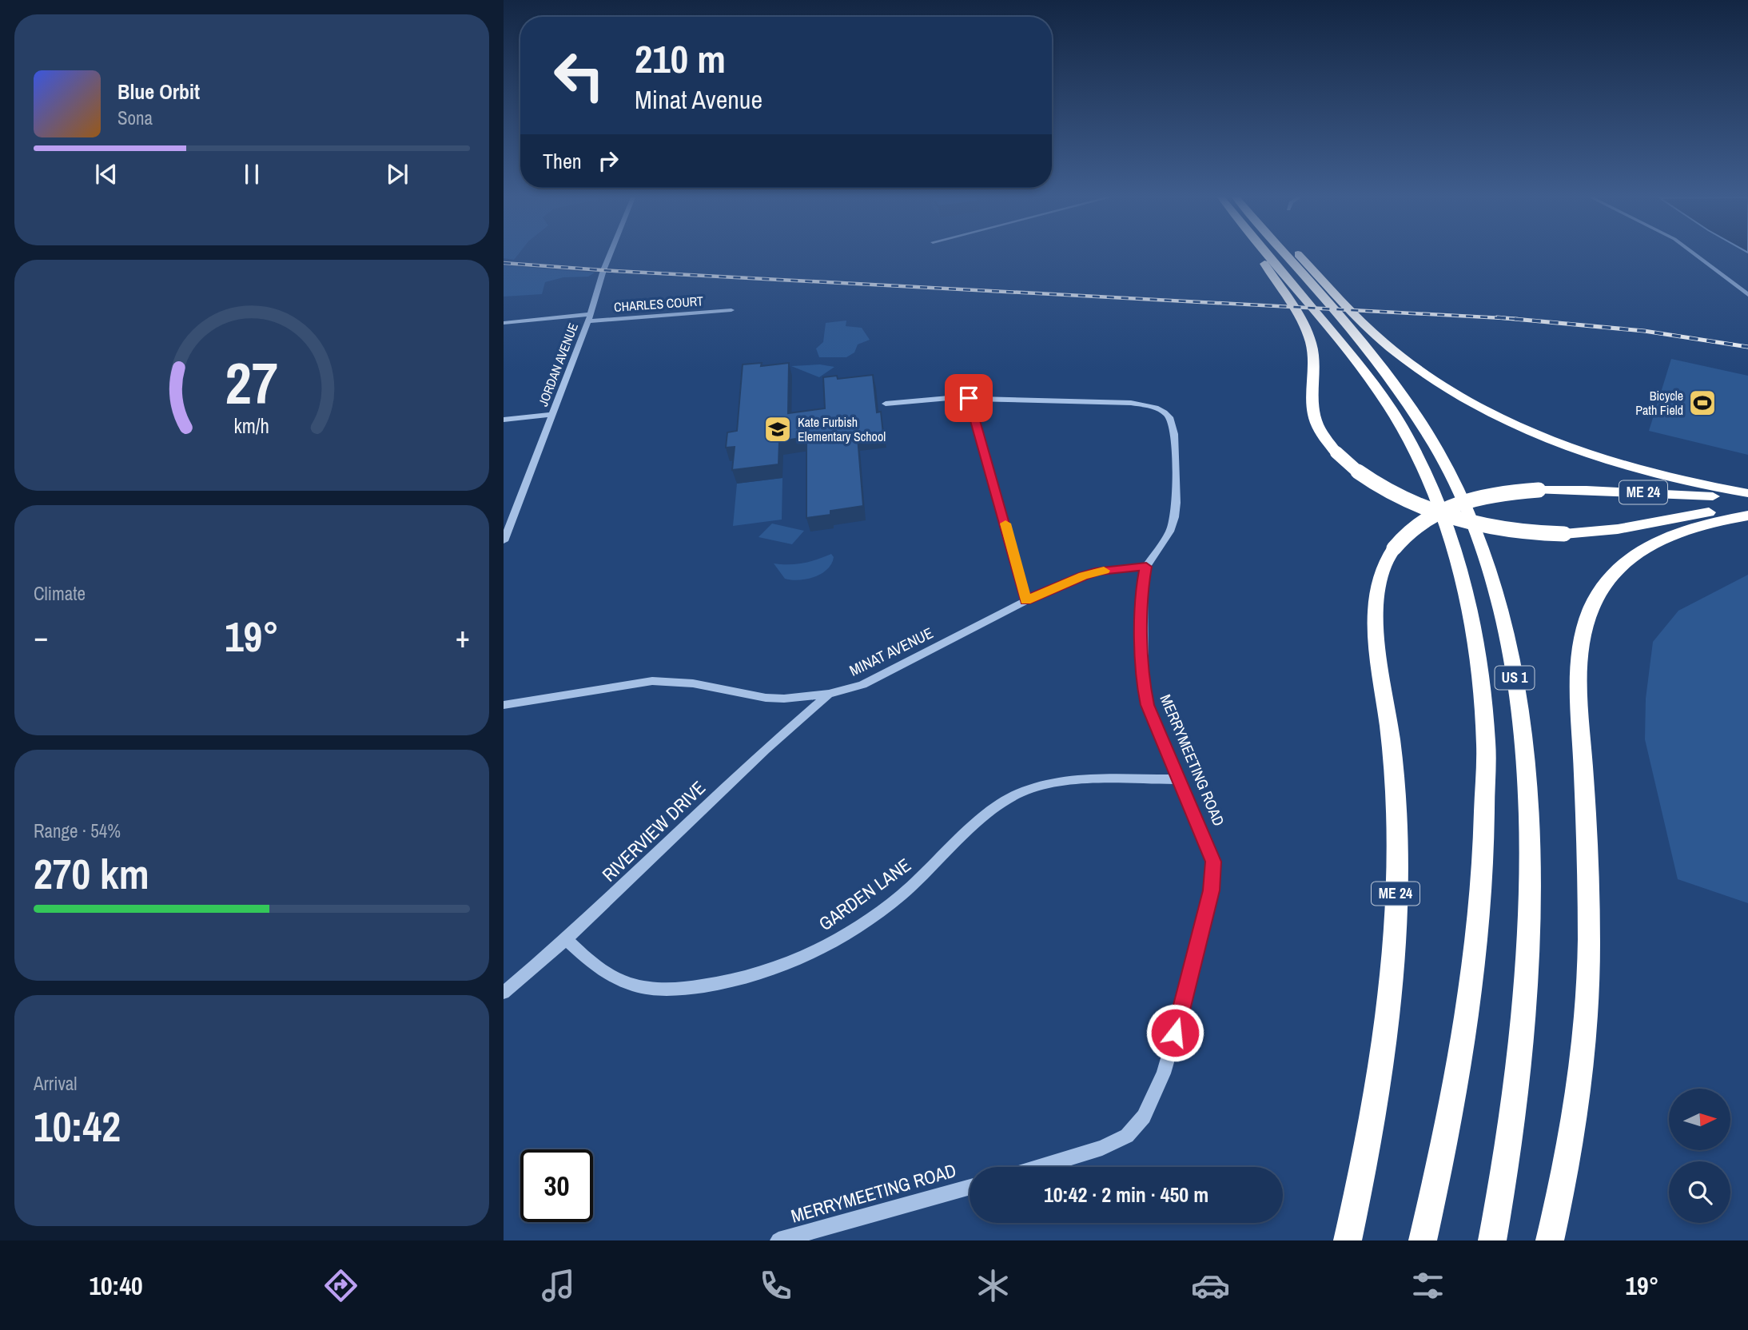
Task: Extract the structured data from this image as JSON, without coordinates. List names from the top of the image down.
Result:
{
  "streets": {
    "highway": ["ME 24", "US 1"],
    "street": [
      "CHARLES COURT",
      "JORDAN AVENUE",
      "MINAT AVENUE",
      "MERRYMEETING ROAD",
      "RIVERVIEW DRIVE",
      "GARDEN LANE"
    ]
  },
  "crossings": [
    ["CHARLES COURT", "JORDAN AVENUE"],
    ["MINAT AVENUE", "MERRYMEETING ROAD"],
    ["MINAT AVENUE", "RIVERVIEW DRIVE"],
    ["MERRYMEETING ROAD", "GARDEN LANE"],
    ["RIVERVIEW DRIVE", "GARDEN LANE"]
  ],
  "places": {
    "sports": ["Bicycle Path Field"],
    "school or university": ["Kate Furbish Elementary School"]
  },
  "north": "right",
  "page": {
    "turn": ["210 m", "Minat Avenue"],
    "song": ["Blue Orbit", "Sona"],
    "then": "Then",
    "tile": [
      "Climate",
      ["Range · 54%", "270 km"],
      ["Arrival", "10:42"]
    ],
    "heat": ["−", "19°", "+"],
    "limit": "30",
    "trip": "10:42 · 2 min · 450 m",
    "tabs": ["10:40", "19°"],
    "gauge": ["27", "km/h"]
  }
}
